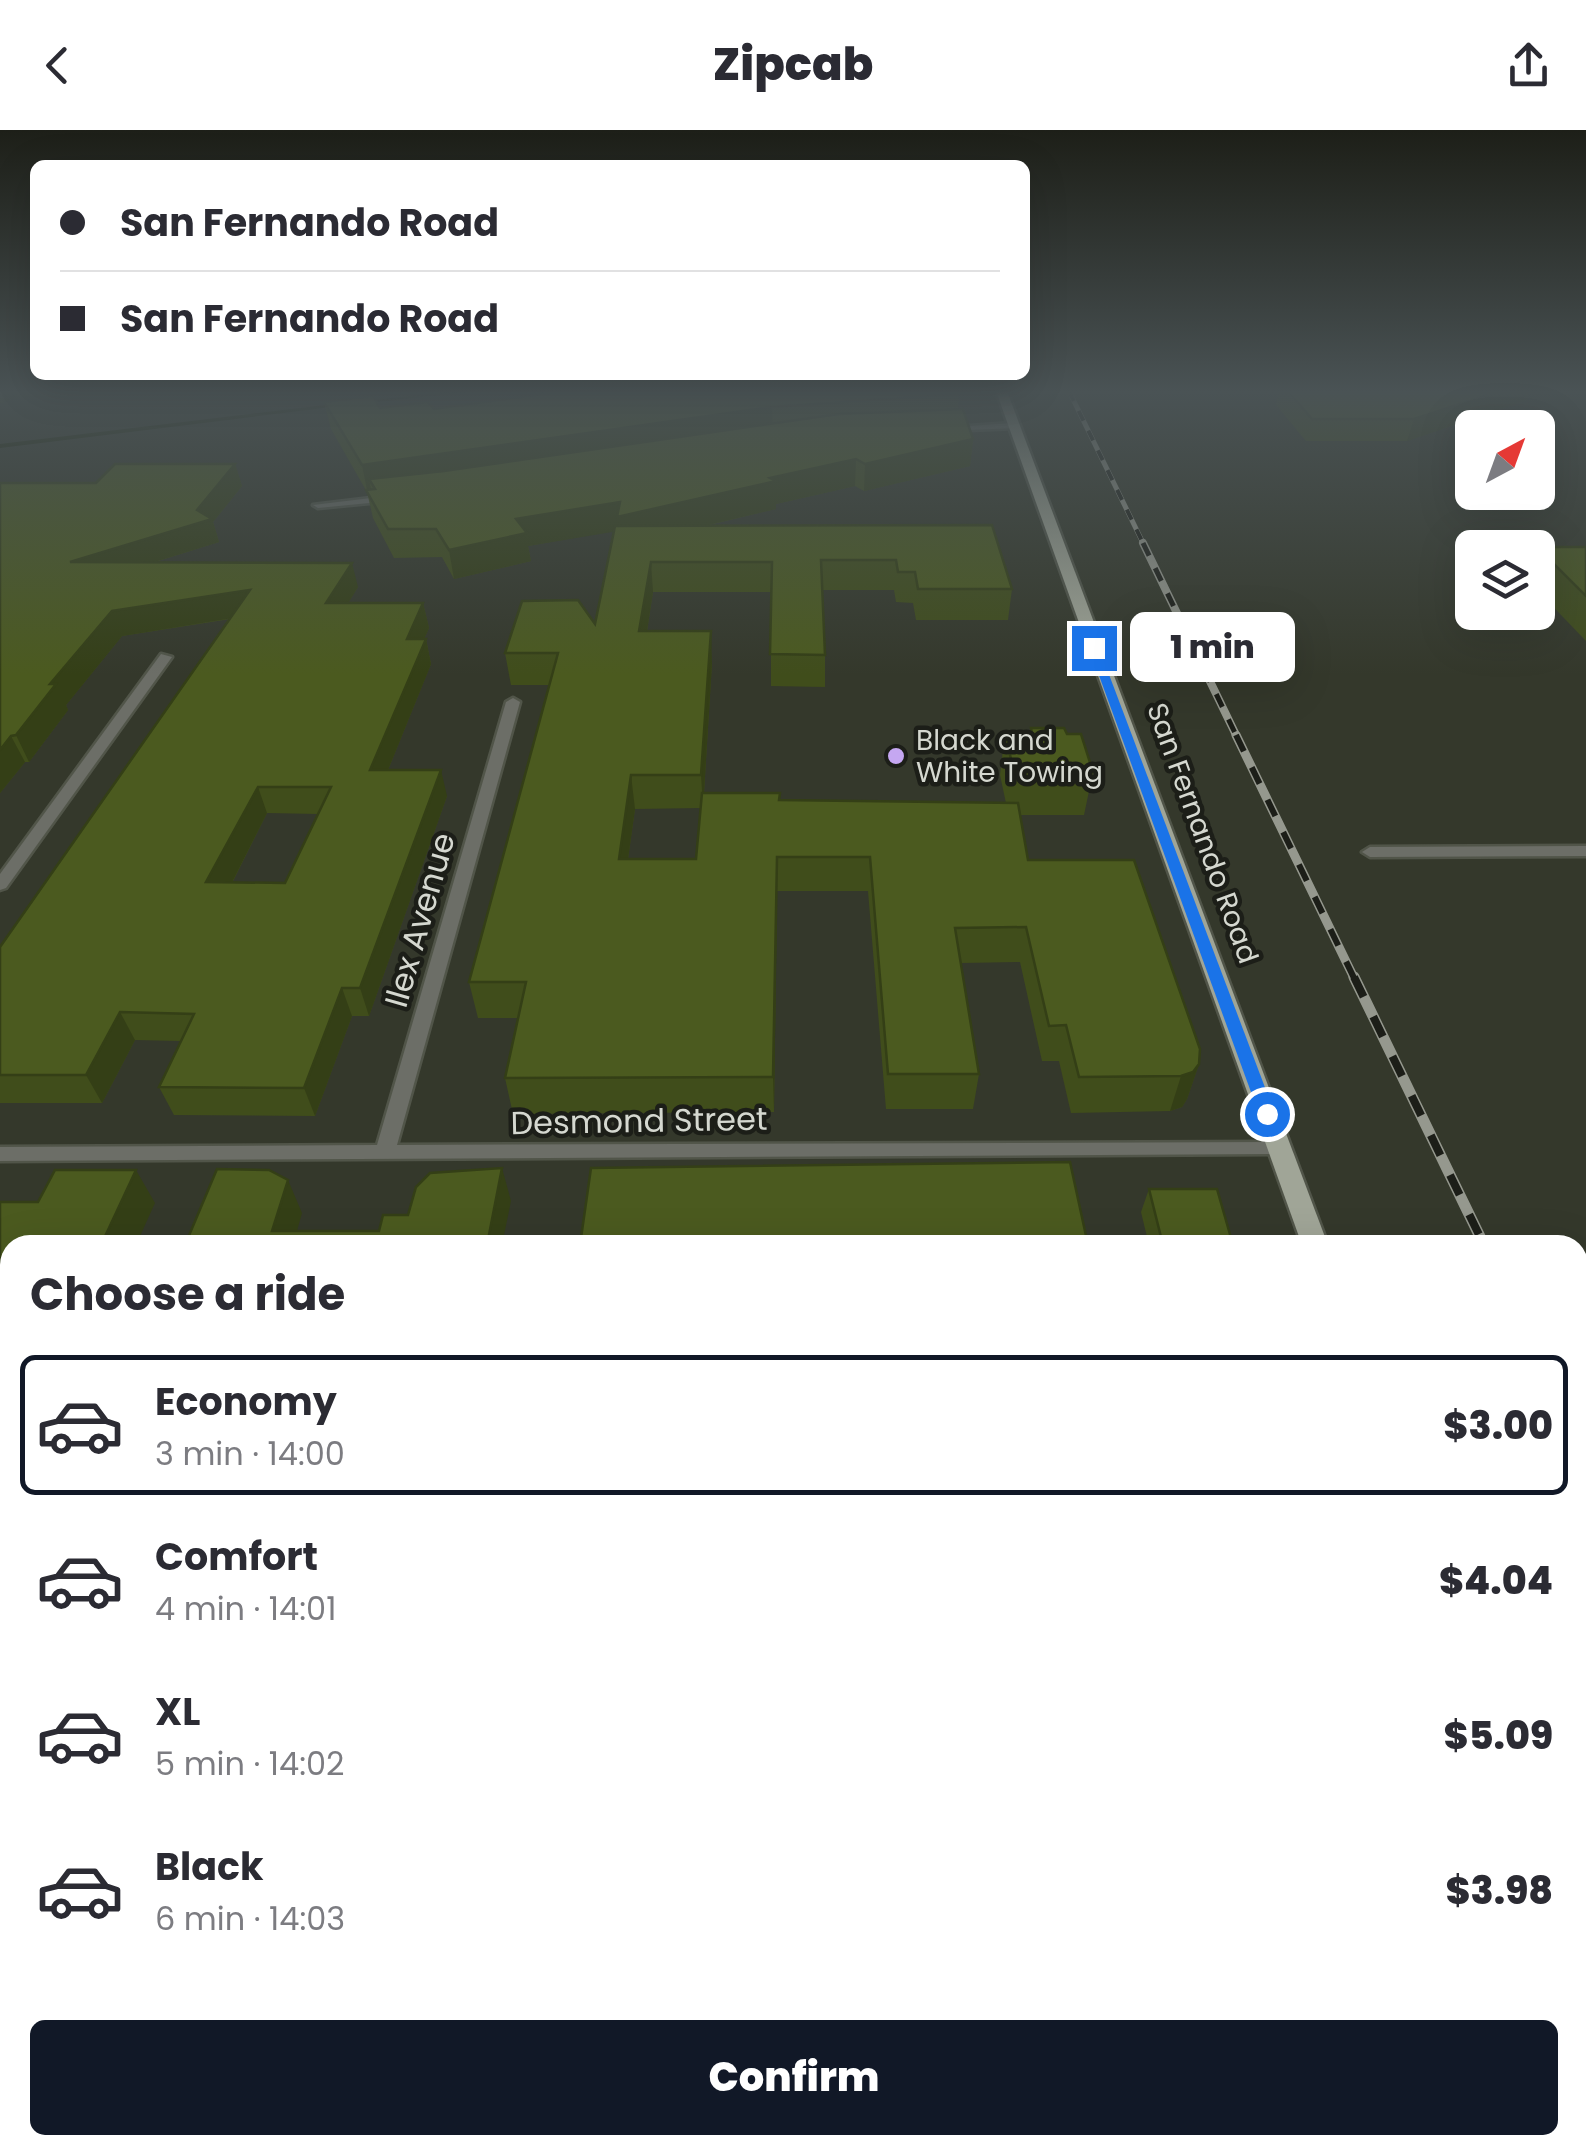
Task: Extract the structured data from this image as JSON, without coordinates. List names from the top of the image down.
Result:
{
  "streets": {
    "main road": ["San Fernando Road"],
    "street": ["Ilex Avenue", "Desmond Street"]
  },
  "crossings": [
    ["San Fernando Road", "Desmond Street"],
    ["Ilex Avenue", "Desmond Street"]
  ],
  "places": ["Black and White Towing"],
  "north": "top right",
  "page": {
    "header": "Zipcab",
    "banner": ["San Fernando Road", "San Fernando Road"],
    "bubble": "1 min",
    "heading": "Choose a ride",
    "list": [
      {
        "name": "Economy",
        "note": "3 min · 14:00",
        "value": "$3.00"
      },
      {
        "name": "Comfort",
        "note": "4 min · 14:01",
        "value": "$4.04"
      },
      {
        "name": "XL",
        "note": "5 min · 14:02",
        "value": "$5.09"
      },
      {
        "name": "Black",
        "note": "6 min · 14:03",
        "value": "$3.98"
      }
    ],
    "buttons": "Confirm"
  }
}
